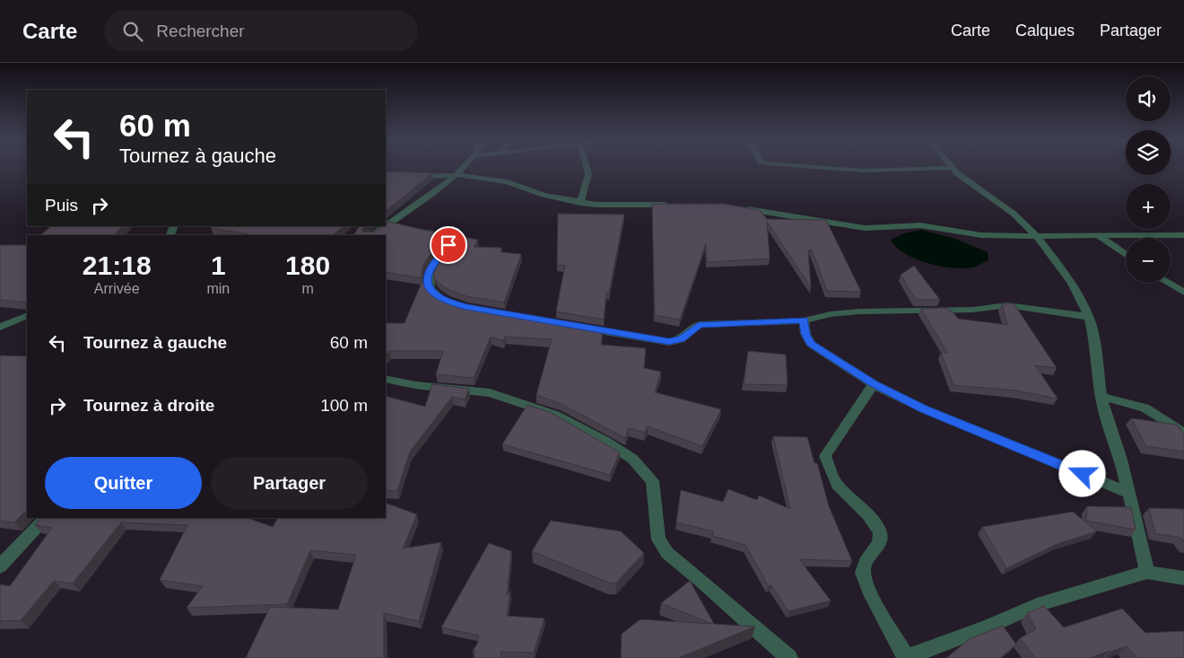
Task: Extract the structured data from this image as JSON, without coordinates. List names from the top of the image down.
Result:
{
  "page": {
    "header": "Carte",
    "search": "Rechercher",
    "nav": ["Carte", "Calques", "Partager"],
    "map_buttons": ["+", "−"],
    "turn": ["60 m", "Tournez à gauche"],
    "then": "Puis",
    "eta": [
      "21:18",
      "Arrivée",
      "1",
      "min",
      "180",
      "m"
    ],
    "list": [
      {
        "name": "Tournez à gauche",
        "value": "60 m"
      },
      {
        "name": "Tournez à droite",
        "value": "100 m"
      }
    ],
    "buttons": ["Quitter", "Partager"]
  }
}
